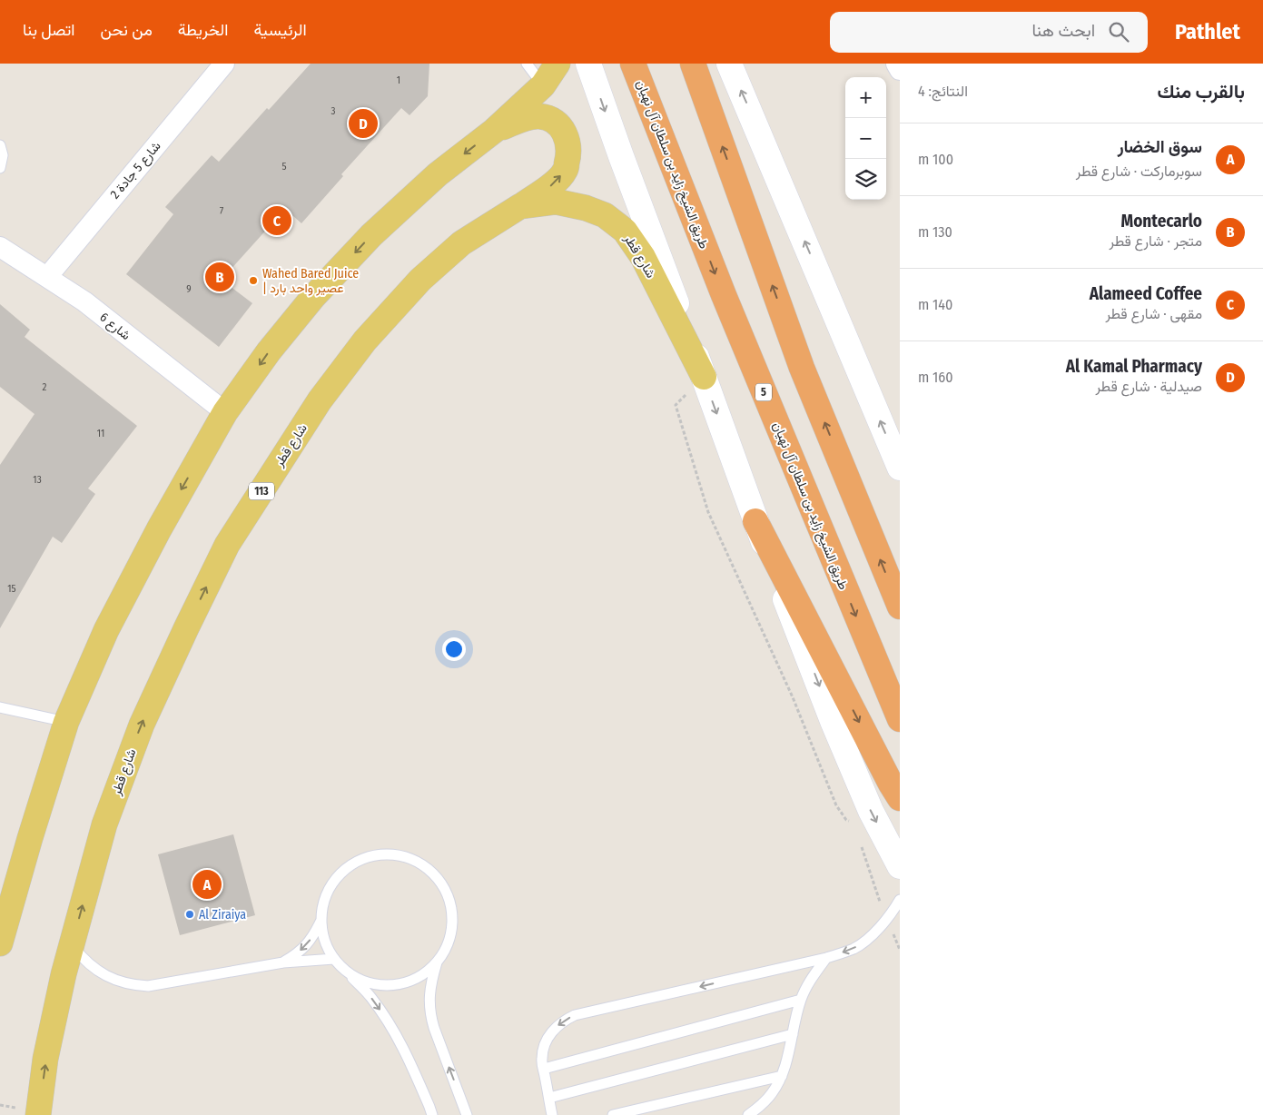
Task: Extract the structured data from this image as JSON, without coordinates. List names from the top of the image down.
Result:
{
  "streets": {
    "highway": ["طريق الشيخ زايد بن سلطان آل نهيان", "5"],
    "main road": ["شارع قطر", "113"],
    "street": ["شارع 5 جادة 2", "شارع 6"]
  },
  "crossings": [
    ["شارع 5 جادة 2", "شارع 6"]
  ],
  "places": ["Wahed Bared Juice | عصير واحد بارد", "Al Ziraiya"],
  "house_numbers": [
    "1",
    "3",
    "5",
    "7",
    "9",
    "2",
    "11",
    "13",
    "15"
  ],
  "page": {
    "header": "Pathlet",
    "search": "ابحث هنا",
    "nav": [
      "الرئيسية",
      "الخريطة",
      "من نحن",
      "اتصل بنا"
    ],
    "heading": ["بالقرب منك", "النتائج: 4"],
    "map_buttons": ["+", "−"],
    "pins": [
      "D",
      "C",
      "B",
      "A"
    ],
    "list": [
      {
        "mark": "A",
        "name": "سوق الخضار",
        "note": "سوبرماركت · شارع قطر",
        "value": "100 m"
      },
      {
        "mark": "B",
        "name": "Montecarlo",
        "note": "متجر · شارع قطر",
        "value": "130 m"
      },
      {
        "mark": "C",
        "name": "Alameed Coffee",
        "note": "مقهى · شارع قطر",
        "value": "140 m"
      },
      {
        "mark": "D",
        "name": "Al Kamal Pharmacy",
        "note": "صيدلية · شارع قطر",
        "value": "160 m"
      }
    ]
  }
}
